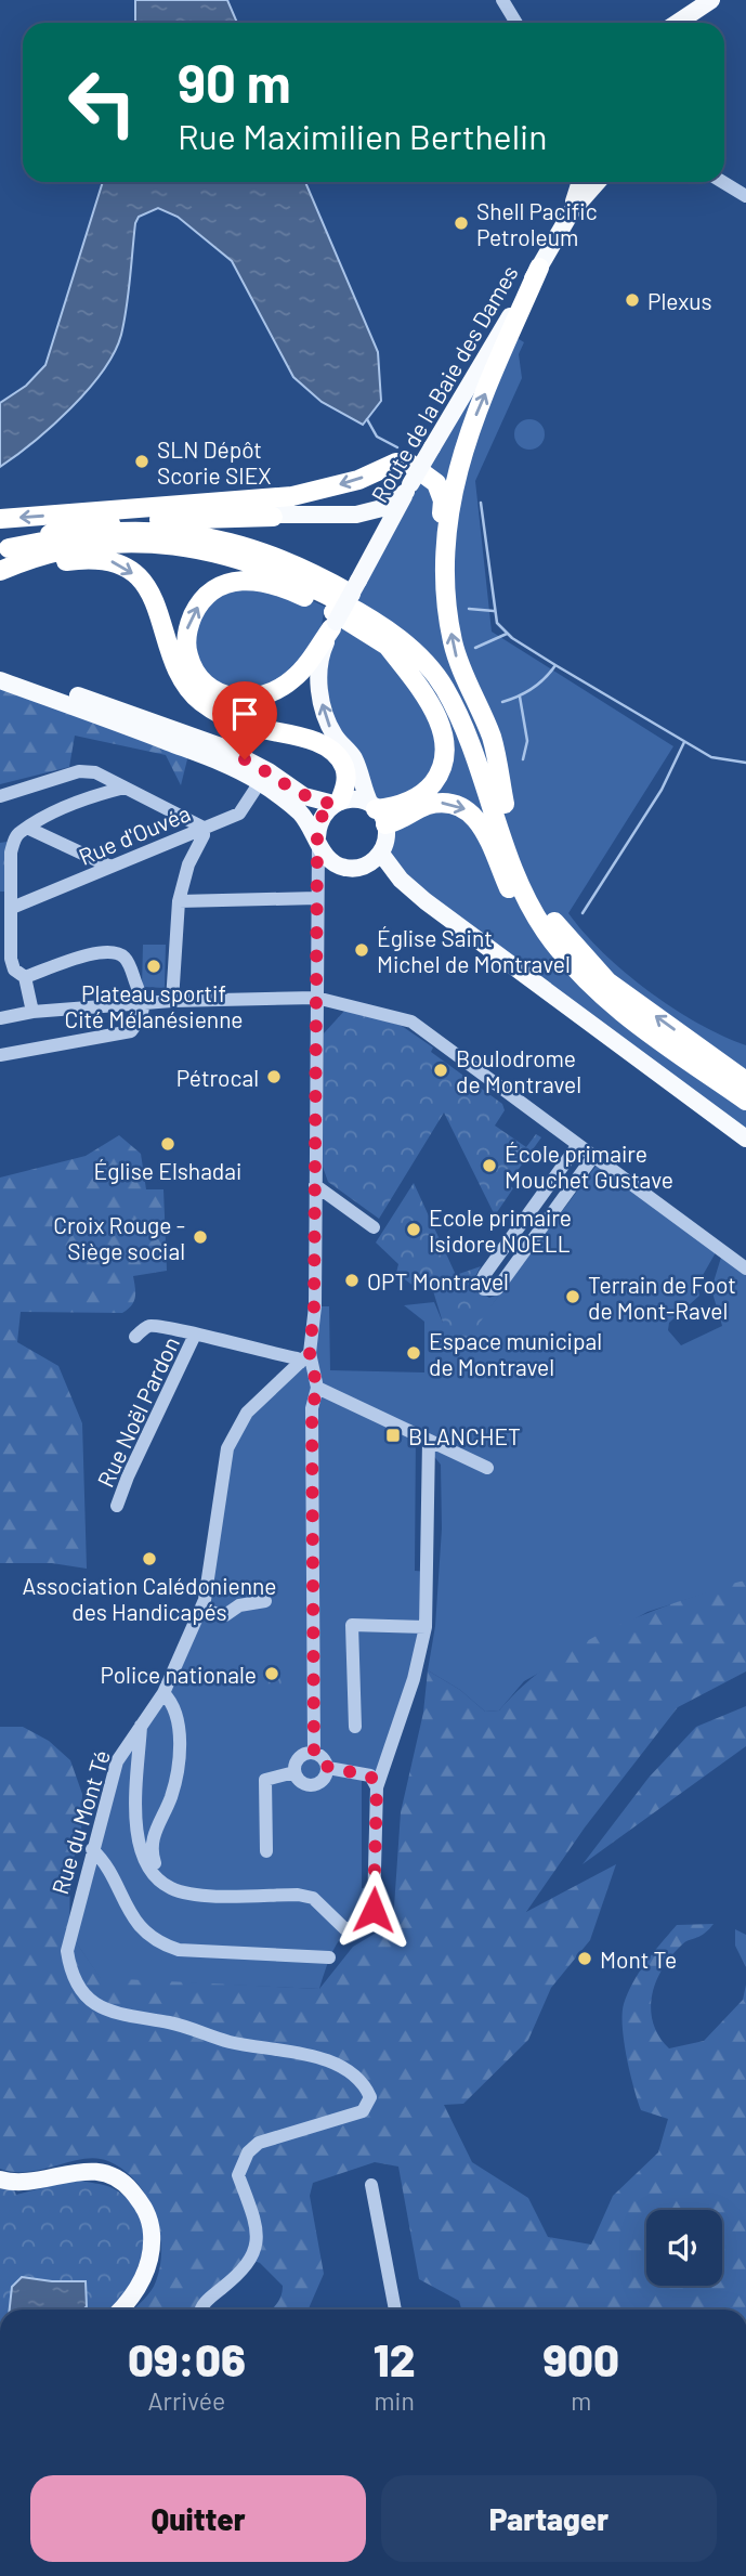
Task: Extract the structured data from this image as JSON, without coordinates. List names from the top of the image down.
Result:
{
  "streets": {
    "main road": ["Route de la Baie des Dames"],
    "street": ["Rue d'Ouvéa", "Rue Noël Pardon", "Rue du Mont Té"]
  },
  "places": {
    "other": [
      "Shell Pacific Petroleum",
      "Plexus",
      "SLN Dépôt Scorie SIEX",
      "Église Saint Michel de Montravel",
      "Plateau sportif Cité Mélanésienne",
      "Boulodrome de Montravel",
      "Pétrocal",
      "Église Elshadai",
      "École primaire Mouchet Gustave",
      "Ecole primaire Isidore NOELL",
      "Croix Rouge - Siège social",
      "OPT Montravel",
      "Terrain de Foot de Mont-Ravel",
      "Espace municipal de Montravel",
      "Association Calédonienne des Handicapés",
      "Police nationale",
      "Mont Te"
    ],
    "transit": ["BLANCHET"]
  },
  "page": {
    "turn": ["90 m", "Rue Maximilien Berthelin"],
    "eta": [
      "09:06",
      "Arrivée",
      "12",
      "min",
      "900",
      "m"
    ],
    "buttons": ["Quitter", "Partager"]
  }
}
